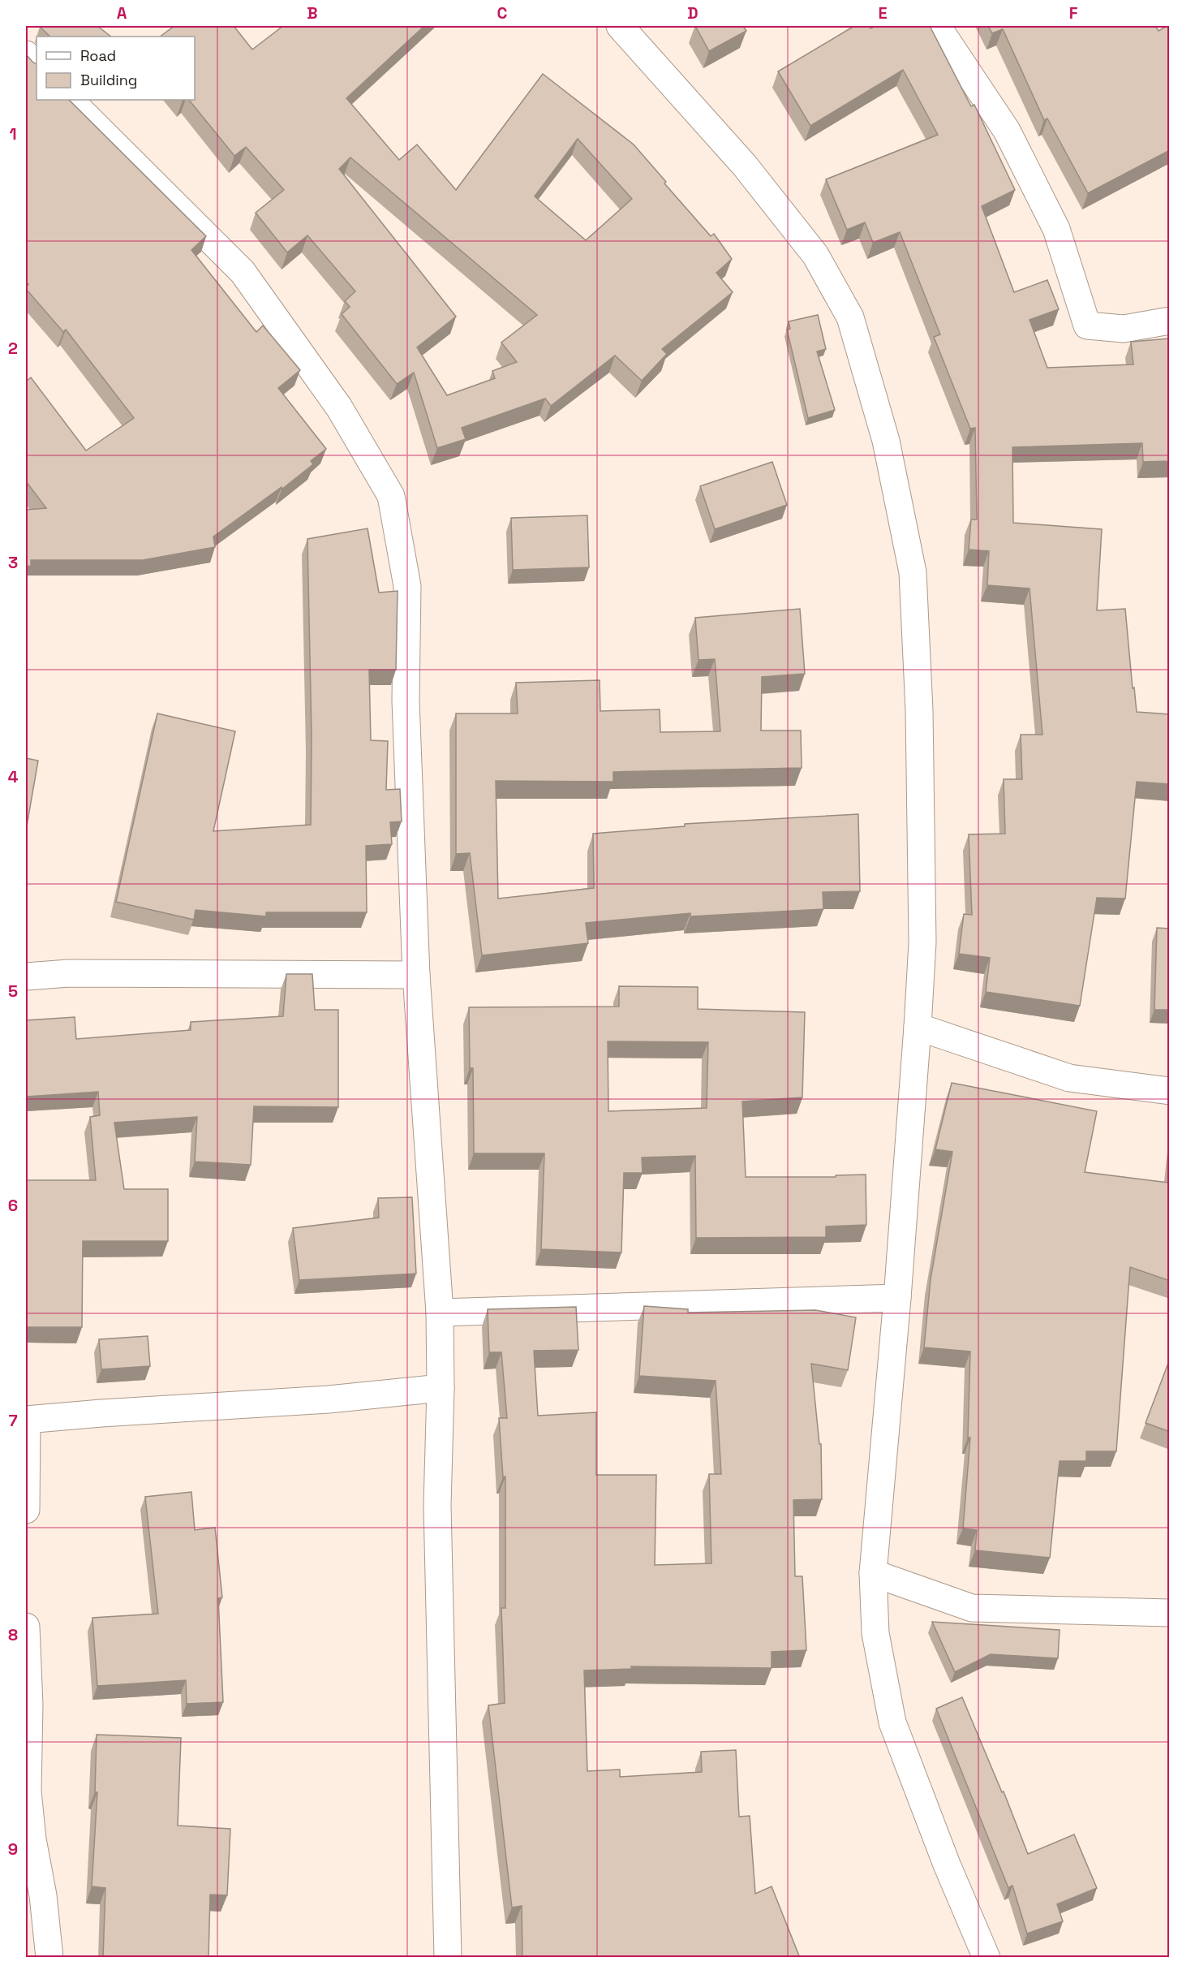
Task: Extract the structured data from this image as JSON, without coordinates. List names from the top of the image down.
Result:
{
  "legend": ["Road", "Building"],
  "grid": {
    "columns": [
      "A",
      "B",
      "C",
      "D",
      "E",
      "F"
    ],
    "rows": [
      "1",
      "2",
      "3",
      "4",
      "5",
      "6",
      "7",
      "8",
      "9"
    ]
  }
}
